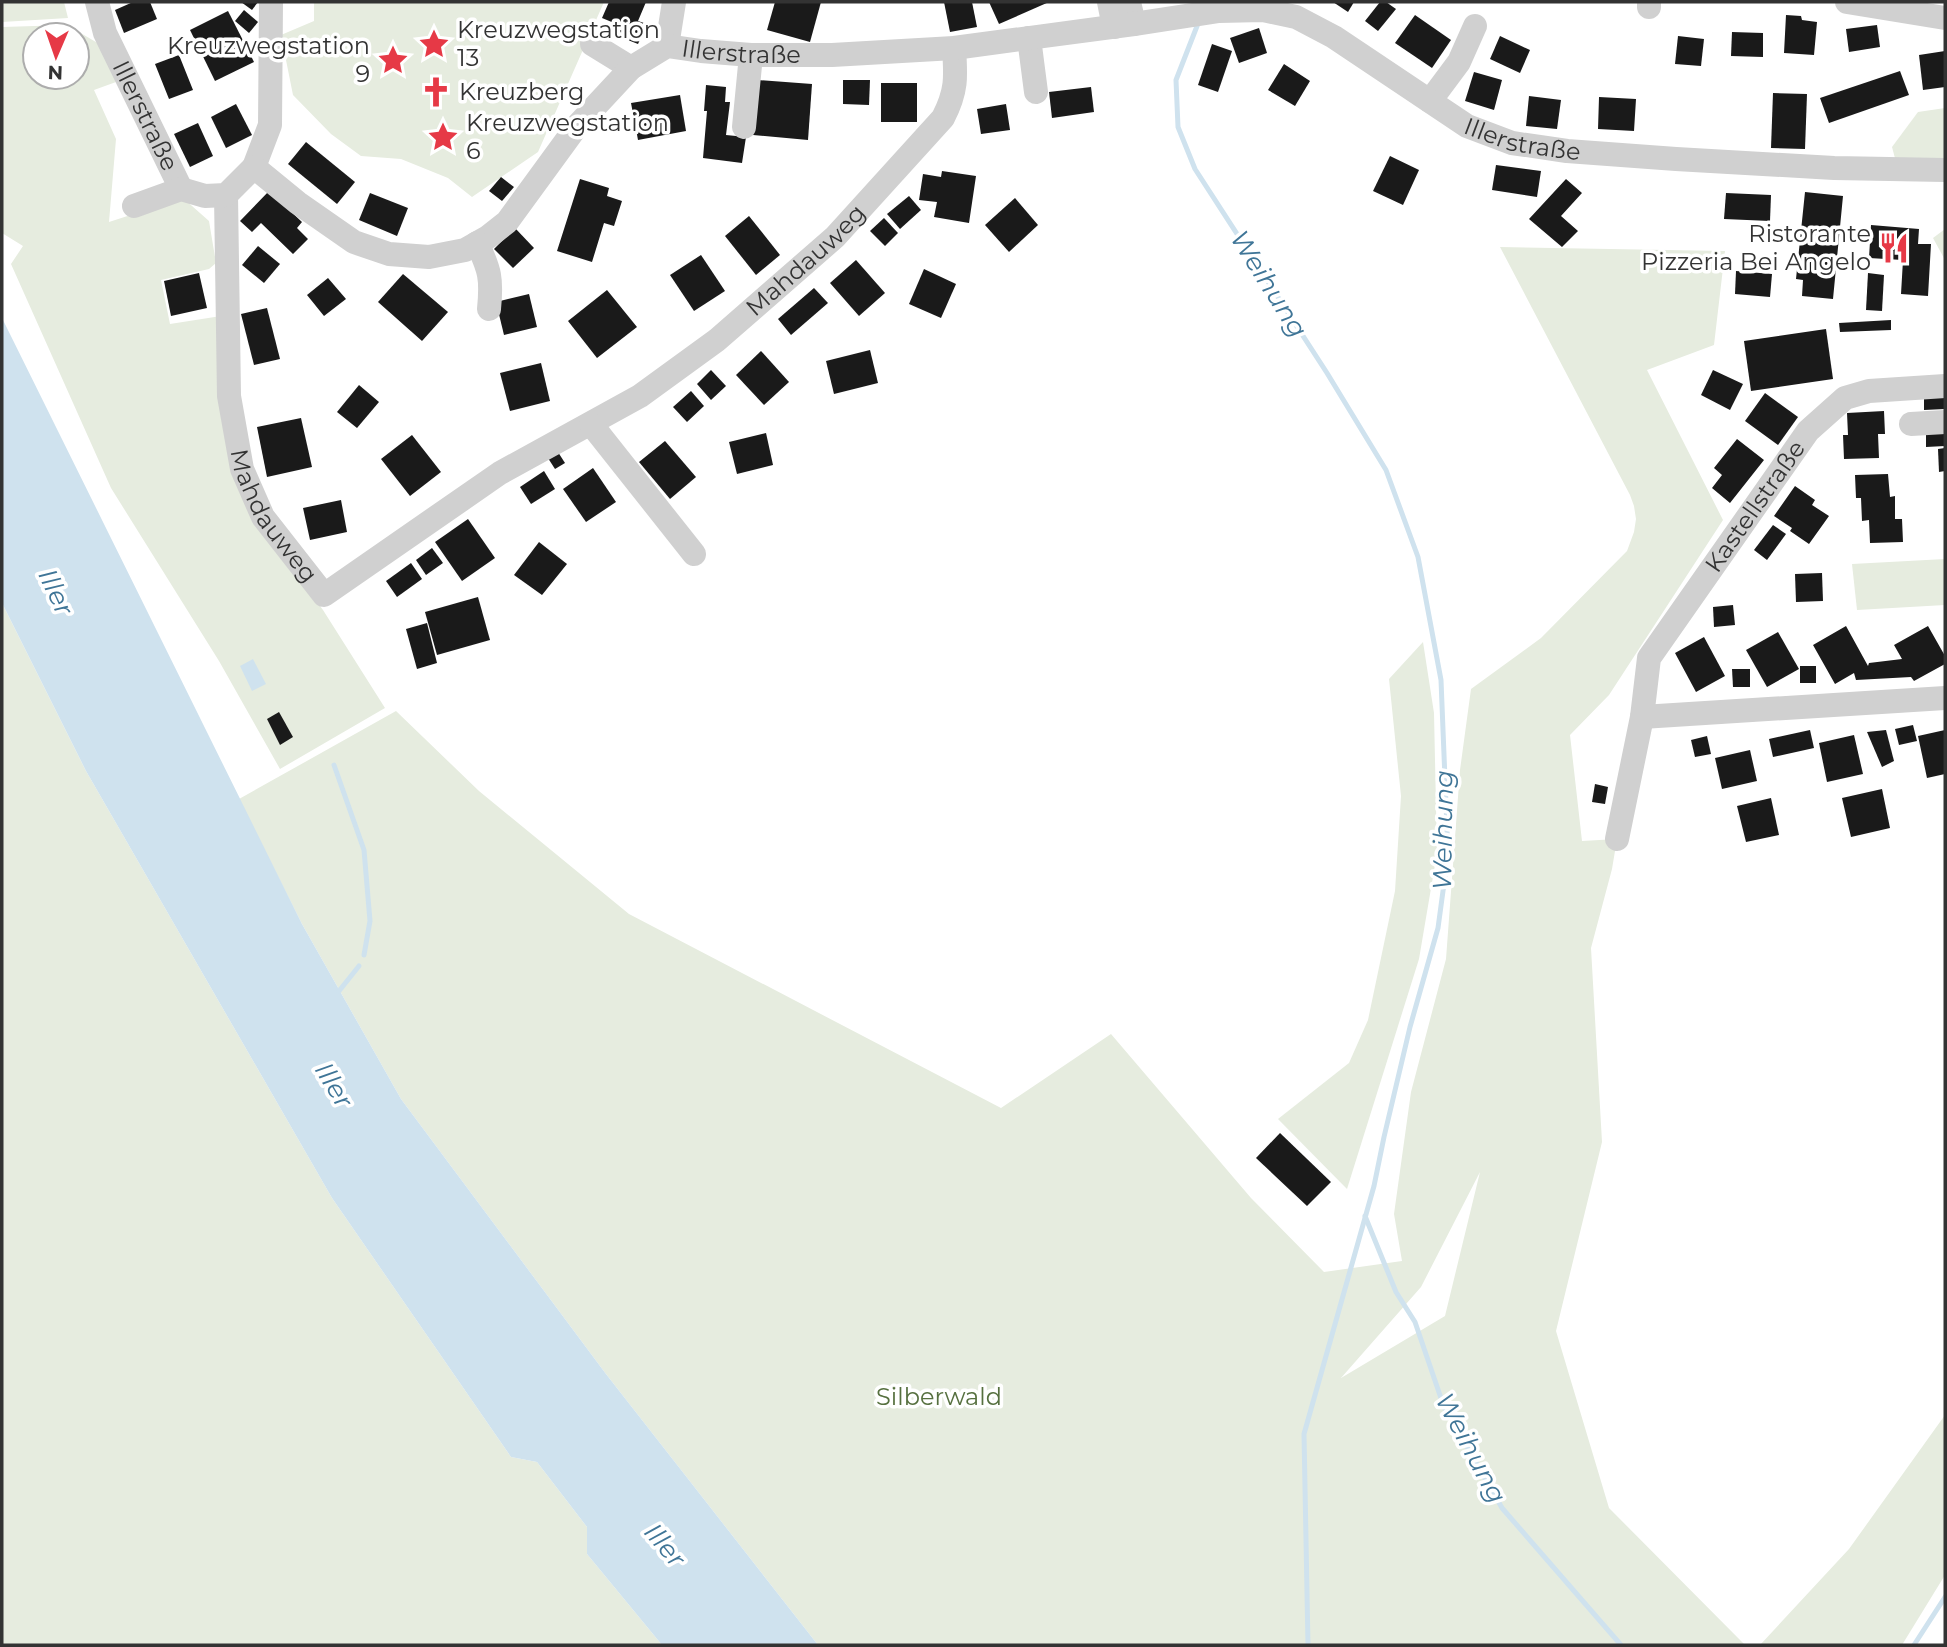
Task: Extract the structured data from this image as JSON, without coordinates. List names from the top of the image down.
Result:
{
  "streets": {
    "street": ["Illerstraße", "Mahdauweg", "Kastellstraße"]
  },
  "crossings": [
    ["Illerstraße", "Mahdauweg"]
  ],
  "water": ["Weihung", "Iller"],
  "parks": ["Silberwald"],
  "places": {
    "place": ["Kreuzwegstation 13", "Kreuzwegstation 9", "Kreuzwegstation 6"],
    "church": ["Kreuzberg"],
    "restaurant": ["Ristorante Pizzeria Bei Angelo"]
  },
  "north": "bottom"
}
